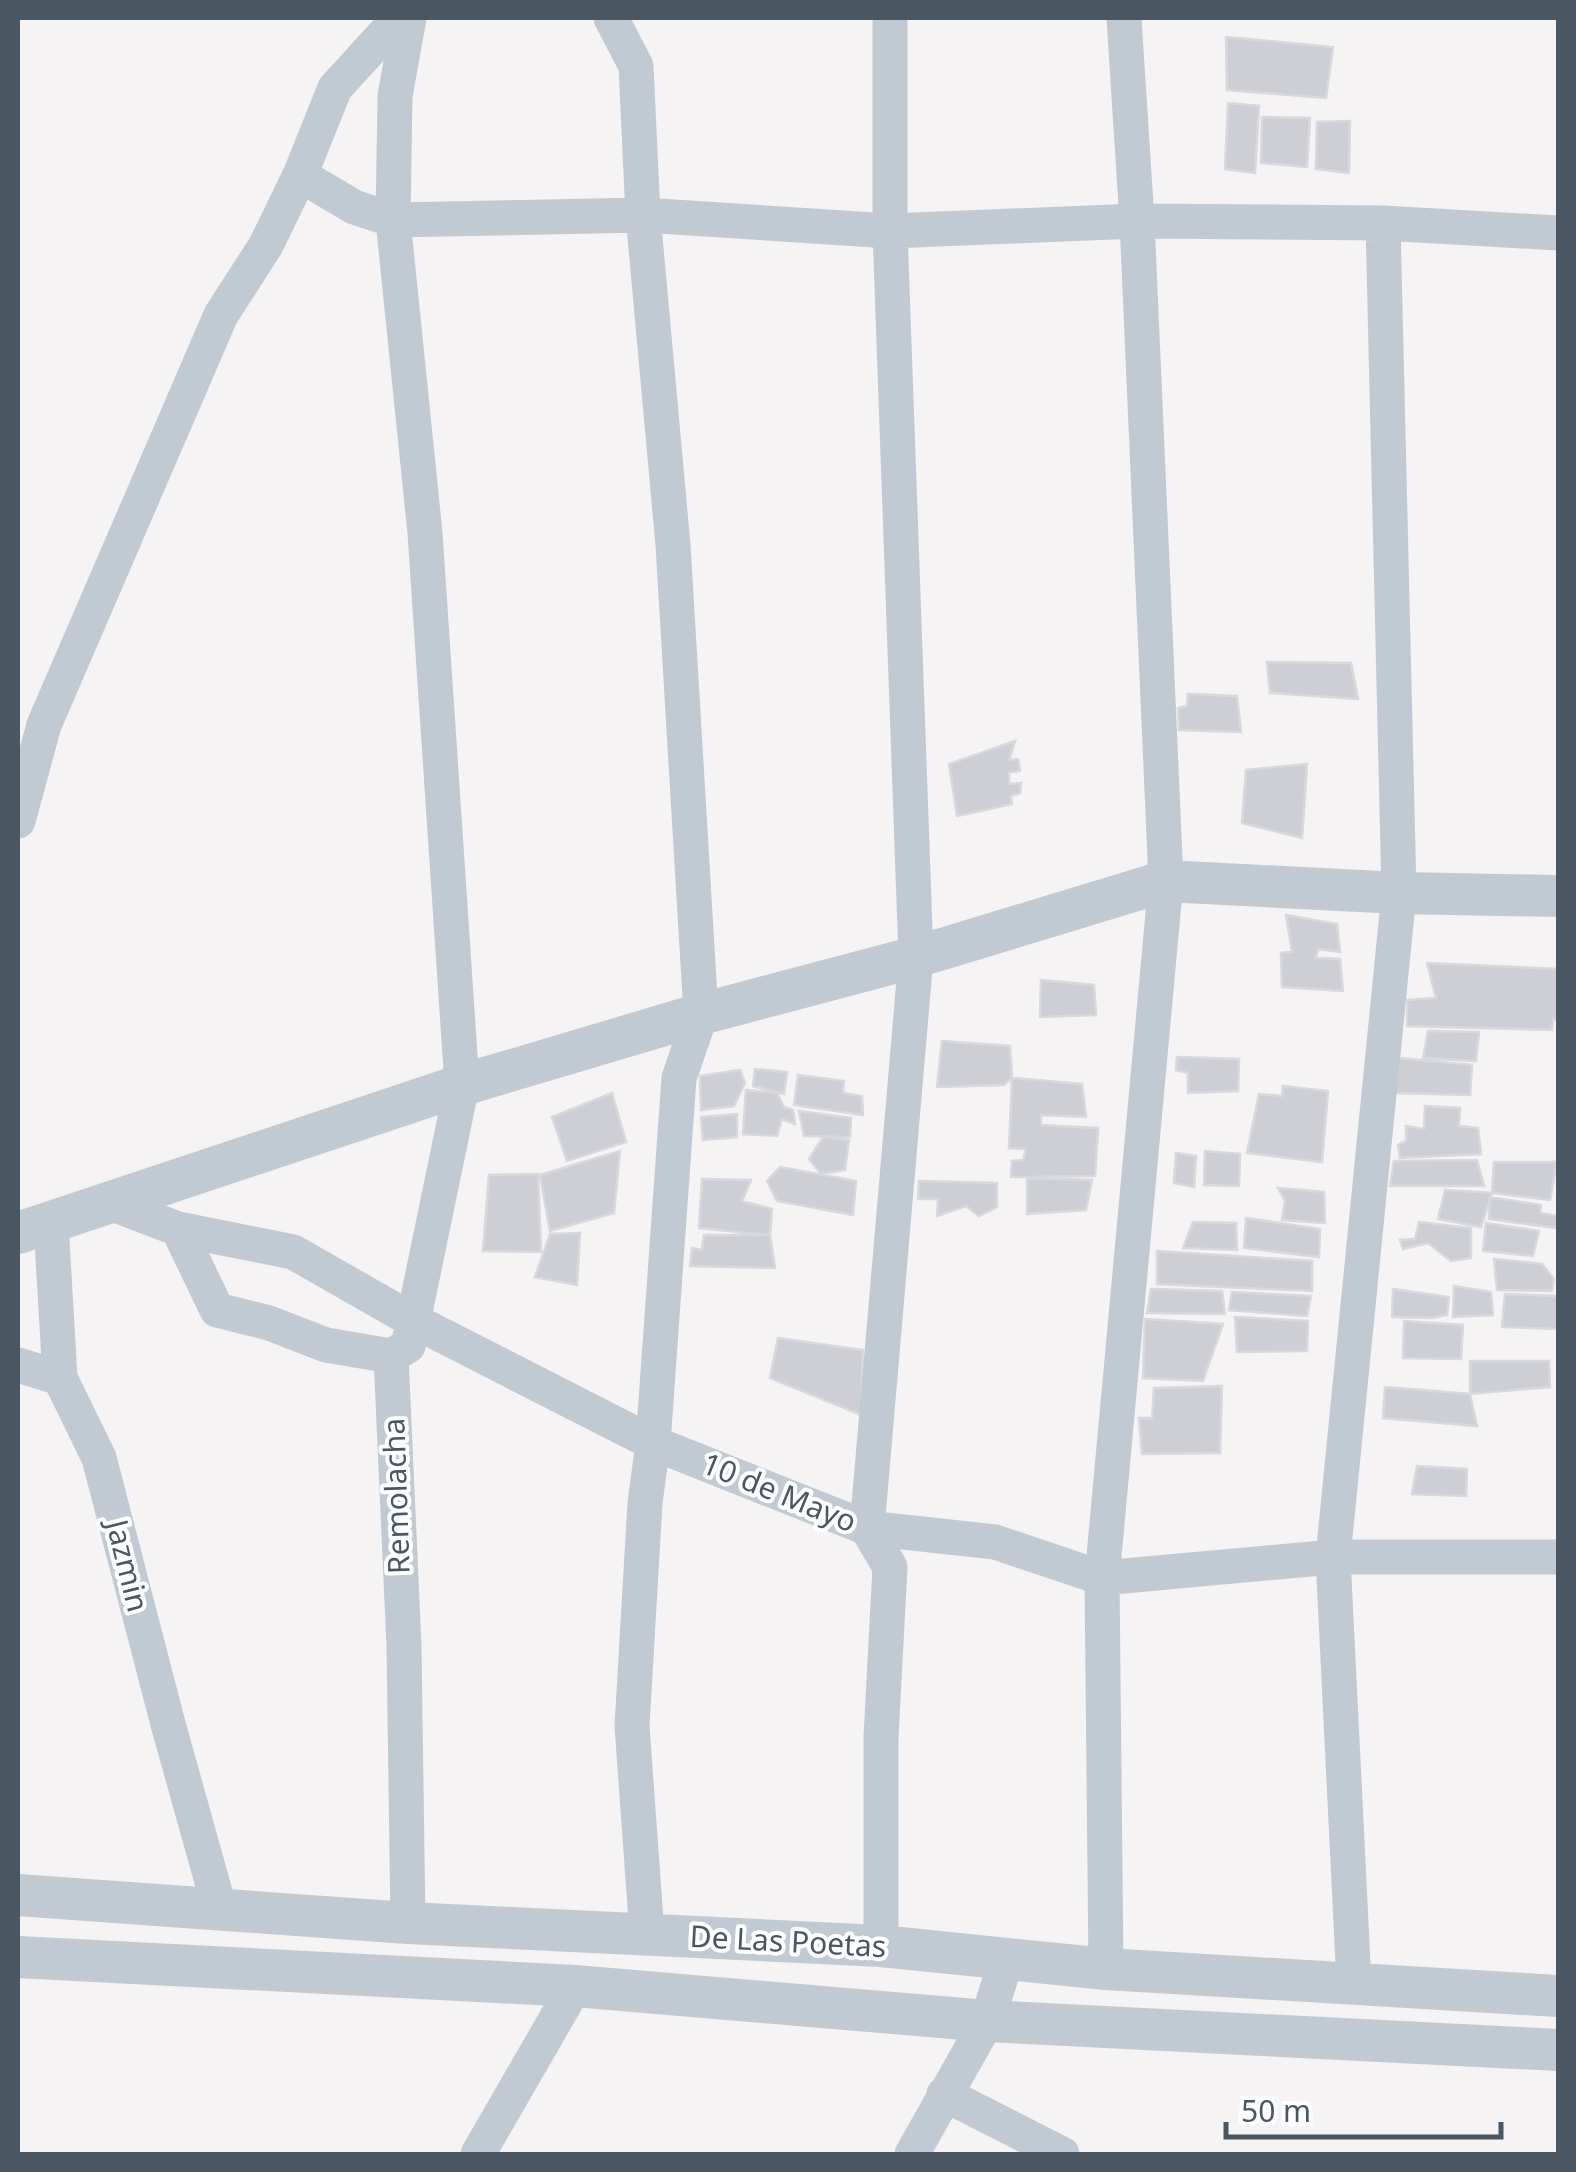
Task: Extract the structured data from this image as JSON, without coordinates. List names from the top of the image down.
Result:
{
  "streets": {
    "street": [
      "10 de Mayo",
      "Remolacha",
      "Jazmin",
      "De Las Poetas"
    ]
  },
  "crossings": [
    ["Remolacha", "De Las Poetas"],
    ["Jazmin", "De Las Poetas"]
  ],
  "scale_bar": "50 m"
}
